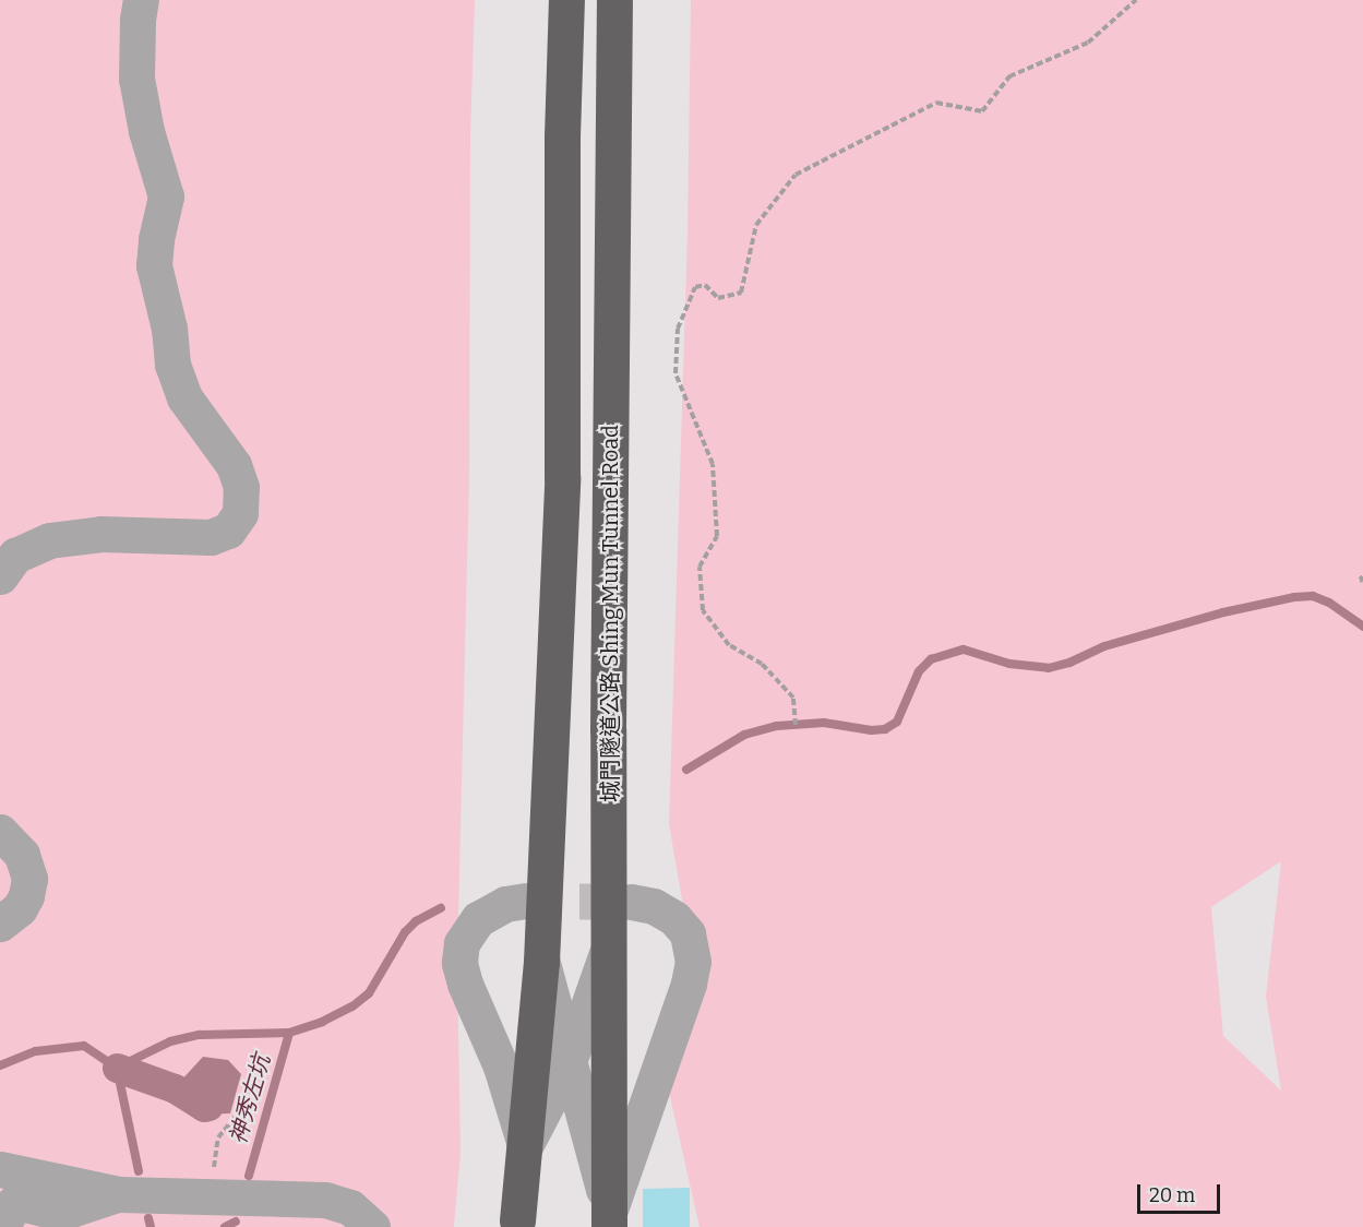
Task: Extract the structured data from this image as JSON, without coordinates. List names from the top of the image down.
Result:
{
  "streets": {
    "highway": ["城門隧道公路 Shing Mun Tunnel Road"]
  },
  "water": ["神秀左坑"],
  "scale_bar": "20 m"
}
